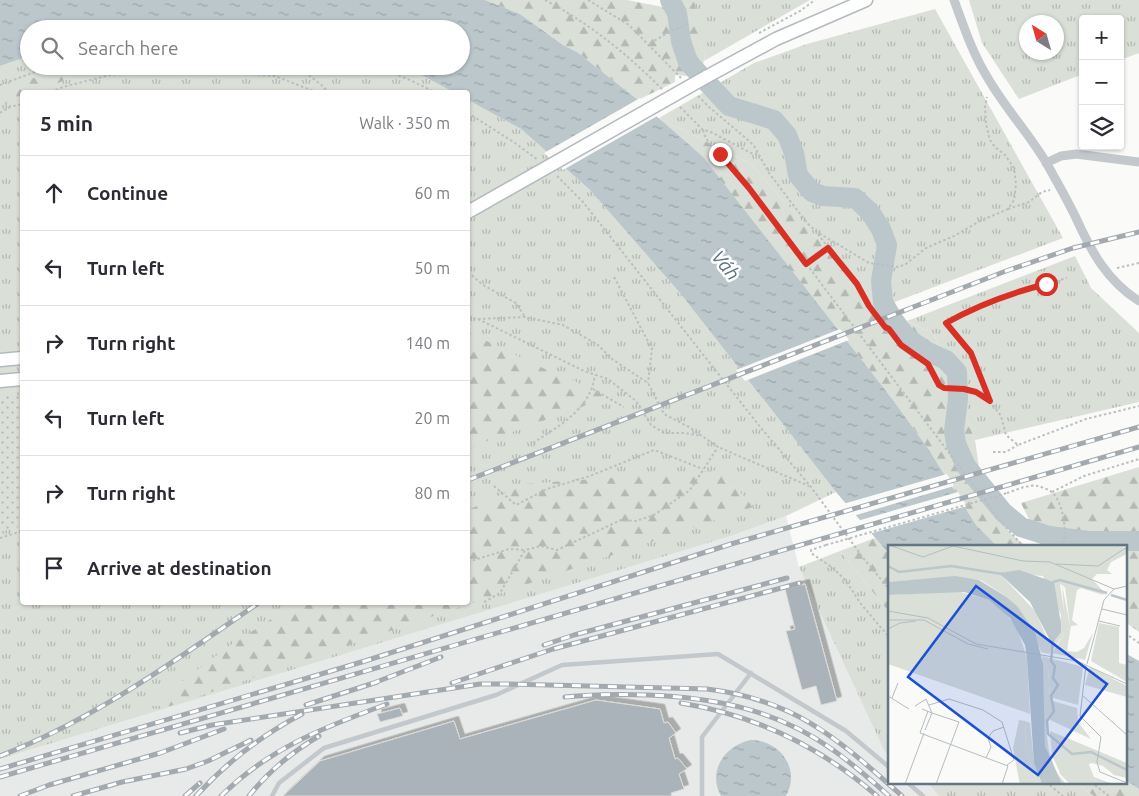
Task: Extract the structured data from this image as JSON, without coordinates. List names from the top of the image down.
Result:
{
  "water": ["Váh"],
  "north": "top left",
  "page": {
    "map_buttons": ["+", "−"],
    "search": "Search here",
    "heading": ["5 min", "Walk · 350 m"],
    "list": [
      ["Continue", "60 m"],
      ["Turn left", "50 m"],
      ["Turn right", "140 m"],
      ["Turn left", "20 m"],
      ["Turn right", "80 m"],
      "Arrive at destination"
    ]
  }
}
